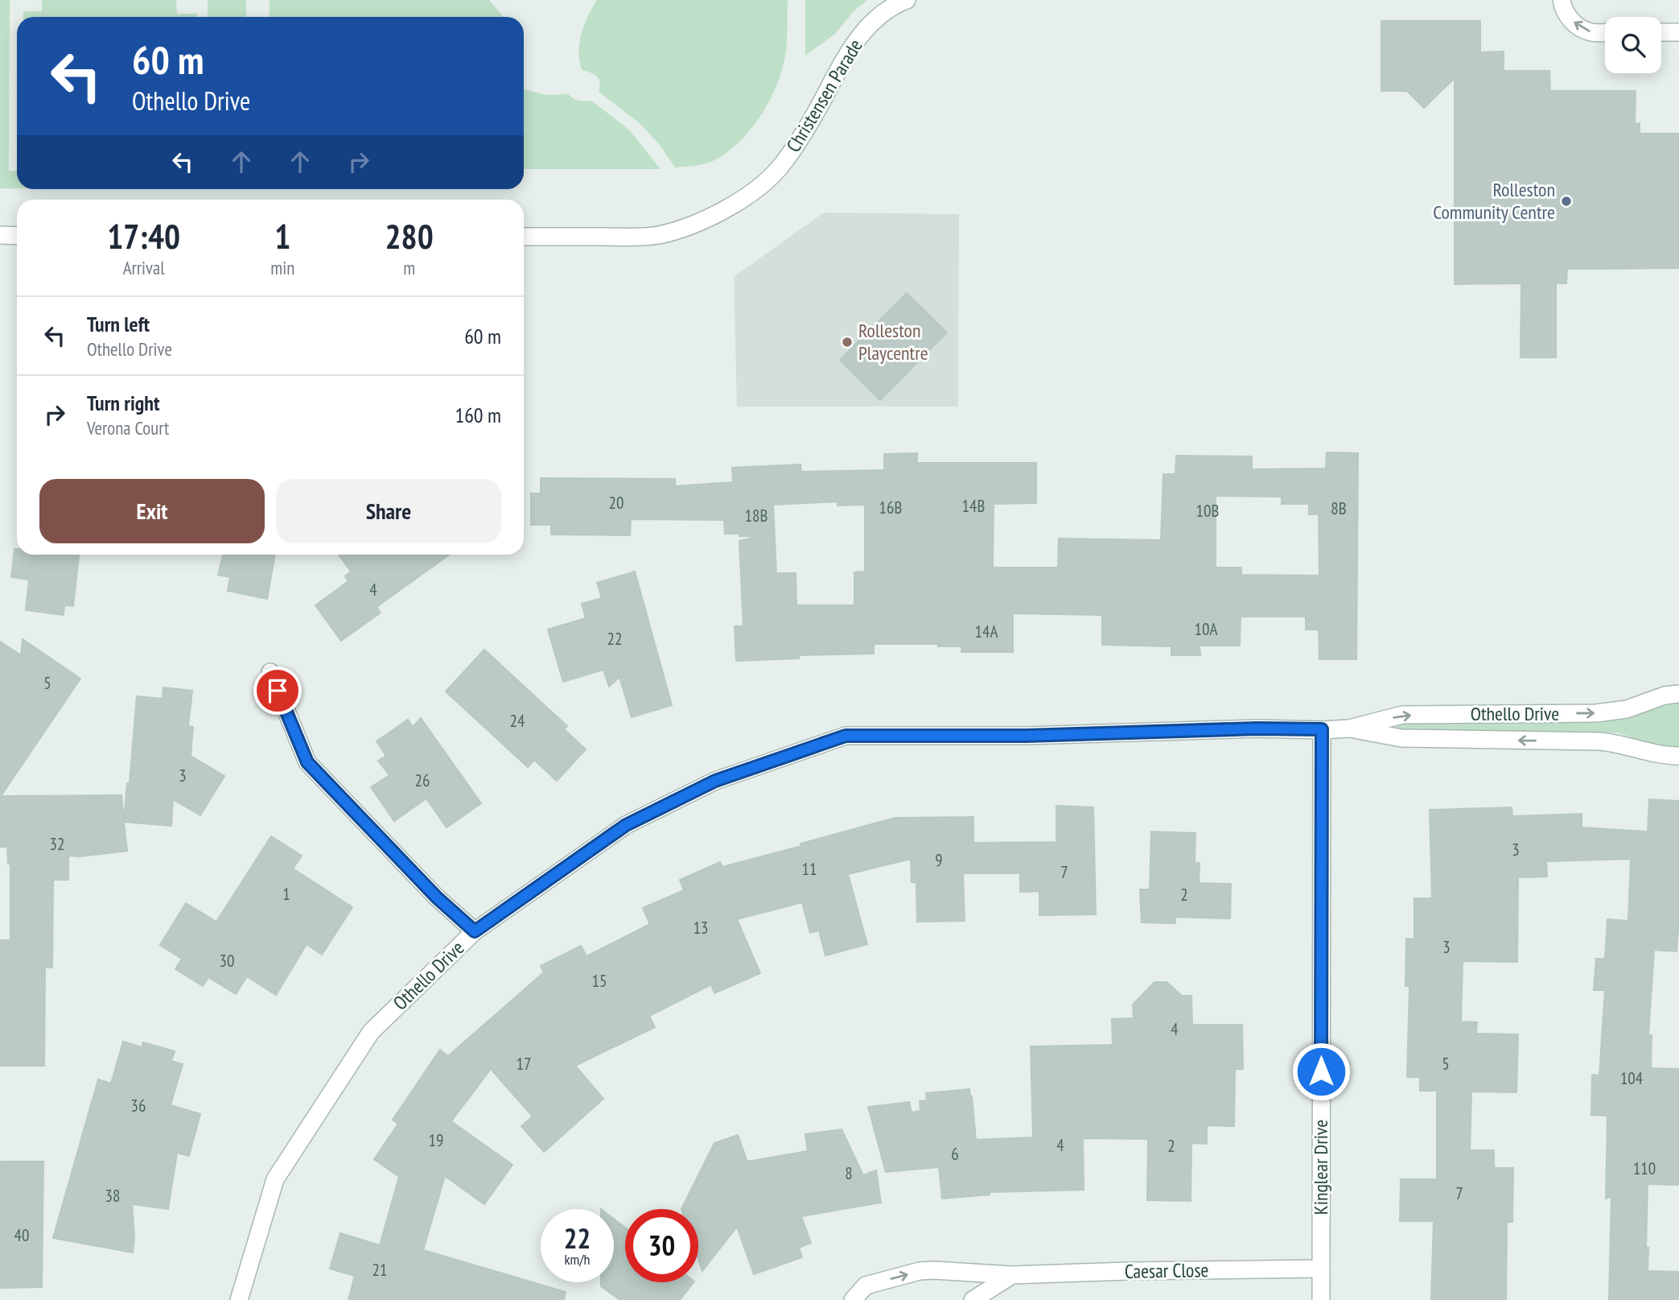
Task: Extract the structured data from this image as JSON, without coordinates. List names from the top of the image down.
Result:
{
  "streets": {
    "street": [
      "Christensen Parade",
      "Othello Drive",
      "Kinglear Drive",
      "Caesar Close"
    ]
  },
  "crossings": [
    ["Othello Drive", "Kinglear Drive"],
    ["Kinglear Drive", "Caesar Close"]
  ],
  "places": ["Rolleston Community Centre", "Rolleston Playcentre"],
  "house_numbers": [
    "20",
    "14B",
    "16B",
    "8B",
    "10B",
    "18B",
    "4",
    "10A",
    "14A",
    "22",
    "5",
    "24",
    "3",
    "26",
    "32",
    "3",
    "9",
    "11",
    "7",
    "1",
    "2",
    "13",
    "3",
    "30",
    "15",
    "4",
    "17",
    "5",
    "104",
    "36",
    "19",
    "4",
    "2",
    "6",
    "110",
    "8",
    "7",
    "38",
    "40",
    "21"
  ],
  "page": {
    "turn": ["60 m", "Othello Drive"],
    "eta": [
      "17:40",
      "Arrival",
      "1",
      "min",
      "280",
      "m"
    ],
    "list": [
      {
        "name": "Turn left",
        "note": "Othello Drive",
        "value": "60 m"
      },
      {
        "name": "Turn right",
        "note": "Verona Court",
        "value": "160 m"
      }
    ],
    "buttons": ["Exit", "Share"],
    "speed": "22 km/h",
    "limit": "30"
  }
}
